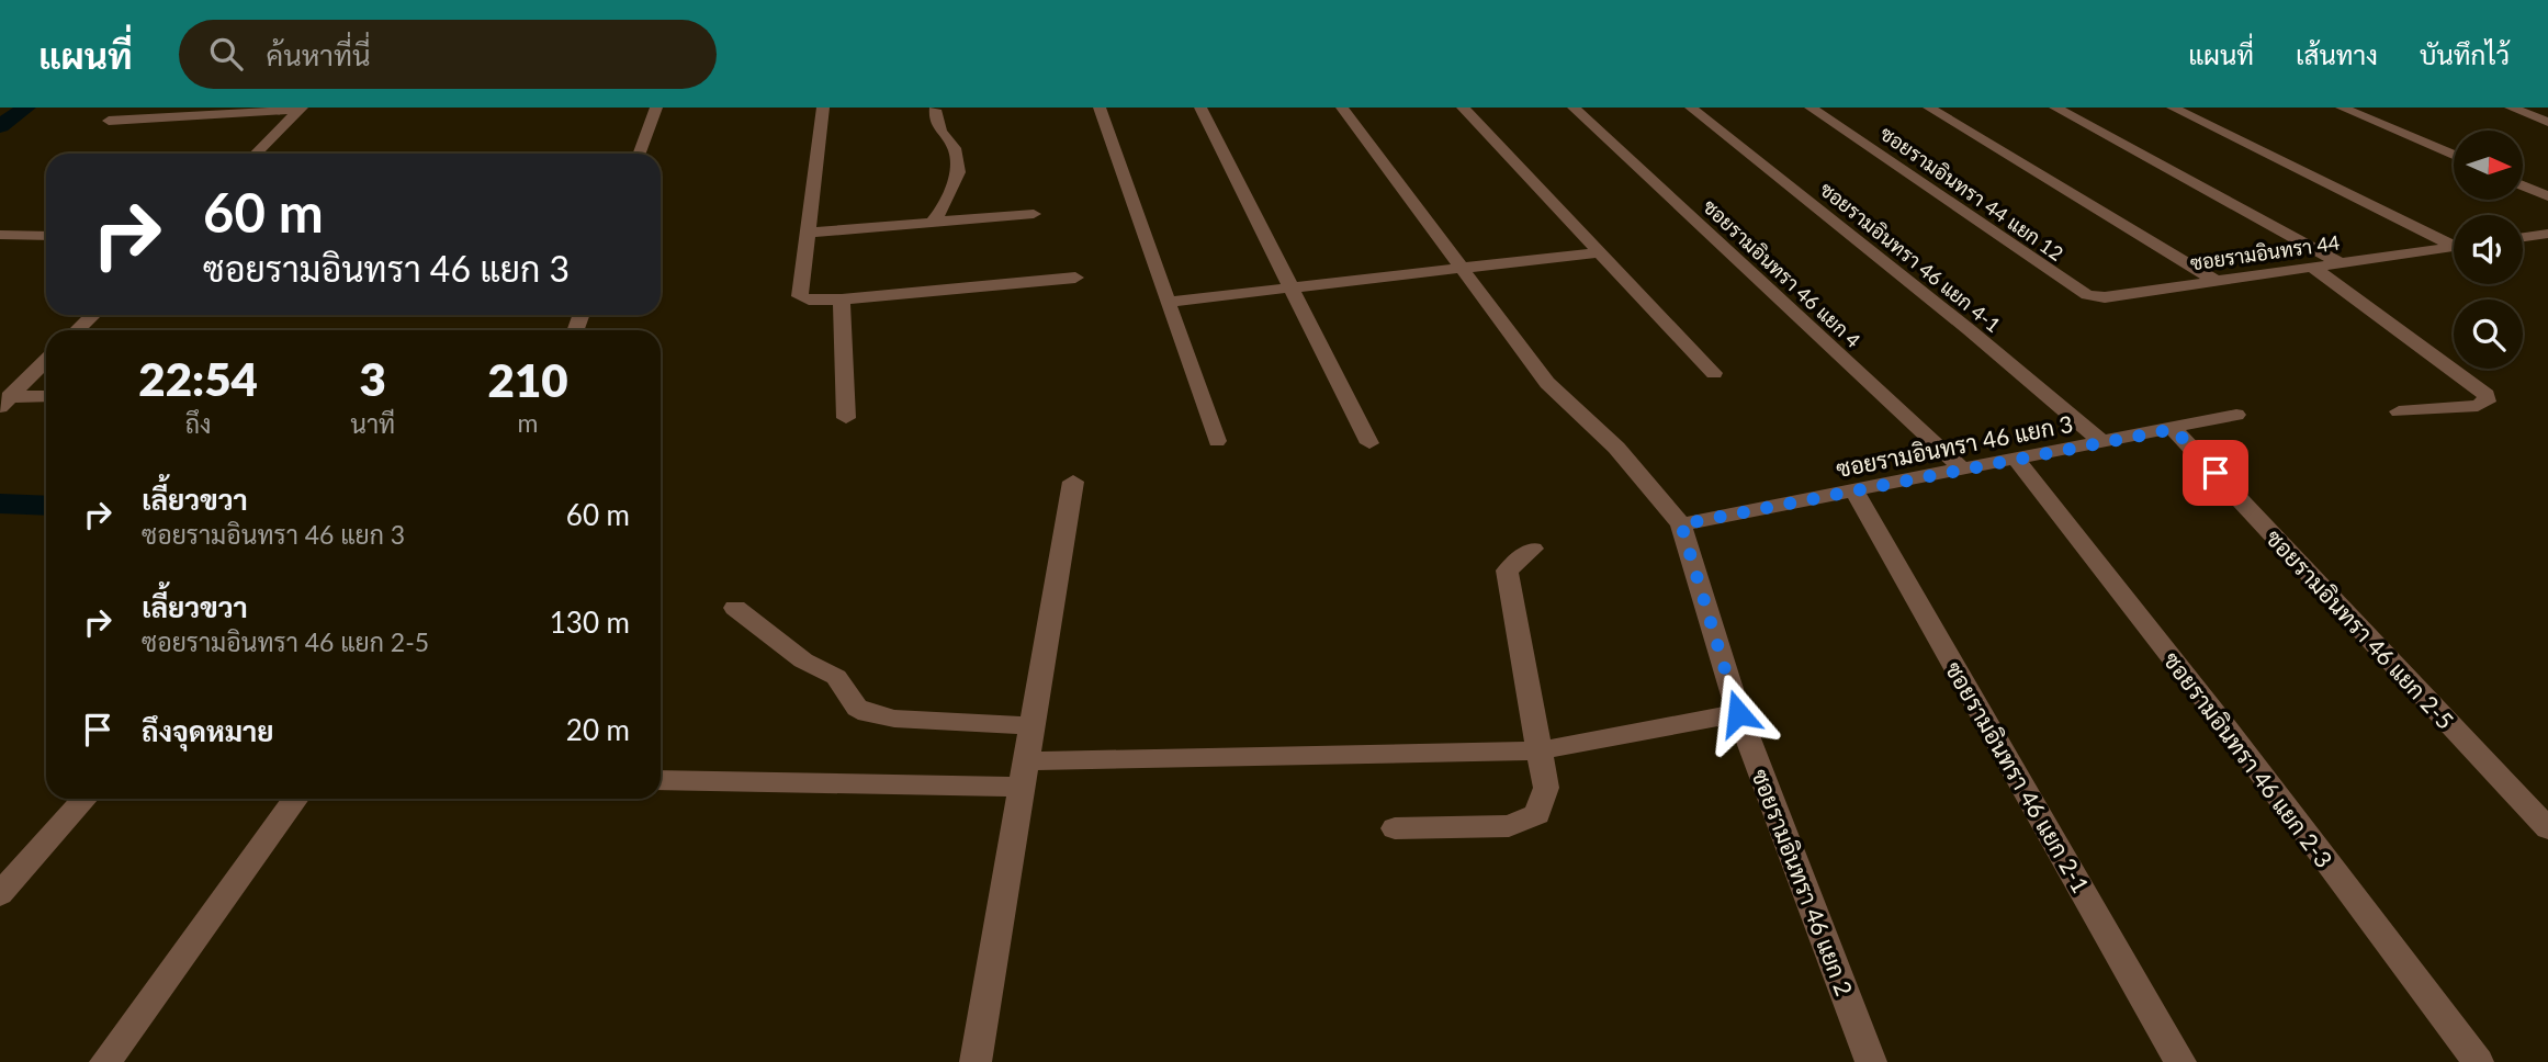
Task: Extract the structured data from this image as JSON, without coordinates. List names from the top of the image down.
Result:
{
  "streets": {
    "street": [
      "ซอยรามอินทรา 44 แยก 12",
      "ซอยรามอินทรา 44",
      "ซอยรามอินทรา 46 แยก 4-1",
      "ซอยรามอินทรา 46 แยก 4",
      "ซอยรามอินทรา 46 แยก 3",
      "ซอยรามอินทรา 46 แยก 2-5",
      "ซอยรามอินทรา 46 แยก 2-3",
      "ซอยรามอินทรา 46 แยก 2-1",
      "ซอยรามอินทรา 46 แยก 2"
    ]
  },
  "crossings": [
    ["ซอยรามอินทรา 44 แยก 12", "ซอยรามอินทรา 44"],
    ["ซอยรามอินทรา 46 แยก 4-1", "ซอยรามอินทรา 46 แยก 3"],
    ["ซอยรามอินทรา 46 แยก 4", "ซอยรามอินทรา 46 แยก 3"],
    ["ซอยรามอินทรา 46 แยก 3", "ซอยรามอินทรา 46 แยก 2-5"],
    ["ซอยรามอินทรา 46 แยก 3", "ซอยรามอินทรา 46 แยก 2-3"],
    ["ซอยรามอินทรา 46 แยก 3", "ซอยรามอินทรา 46 แยก 2-1"],
    ["ซอยรามอินทรา 46 แยก 3", "ซอยรามอินทรา 46 แยก 2"]
  ],
  "north": "right",
  "page": {
    "header": "แผนที่",
    "search": "ค้นหาที่นี่",
    "nav": ["แผนที่", "เส้นทาง", "บันทึกไว้"],
    "turn": ["60 m", "ซอยรามอินทรา 46 แยก 3"],
    "eta": [
      "22:54",
      "ถึง",
      "3",
      "นาที",
      "210",
      "m"
    ],
    "list": [
      {
        "name": "เลี้ยวขวา",
        "note": "ซอยรามอินทรา 46 แยก 3",
        "value": "60 m"
      },
      {
        "name": "เลี้ยวขวา",
        "note": "ซอยรามอินทรา 46 แยก 2-5",
        "value": "130 m"
      },
      {
        "name": "ถึงจุดหมาย",
        "value": "20 m"
      }
    ]
  }
}
